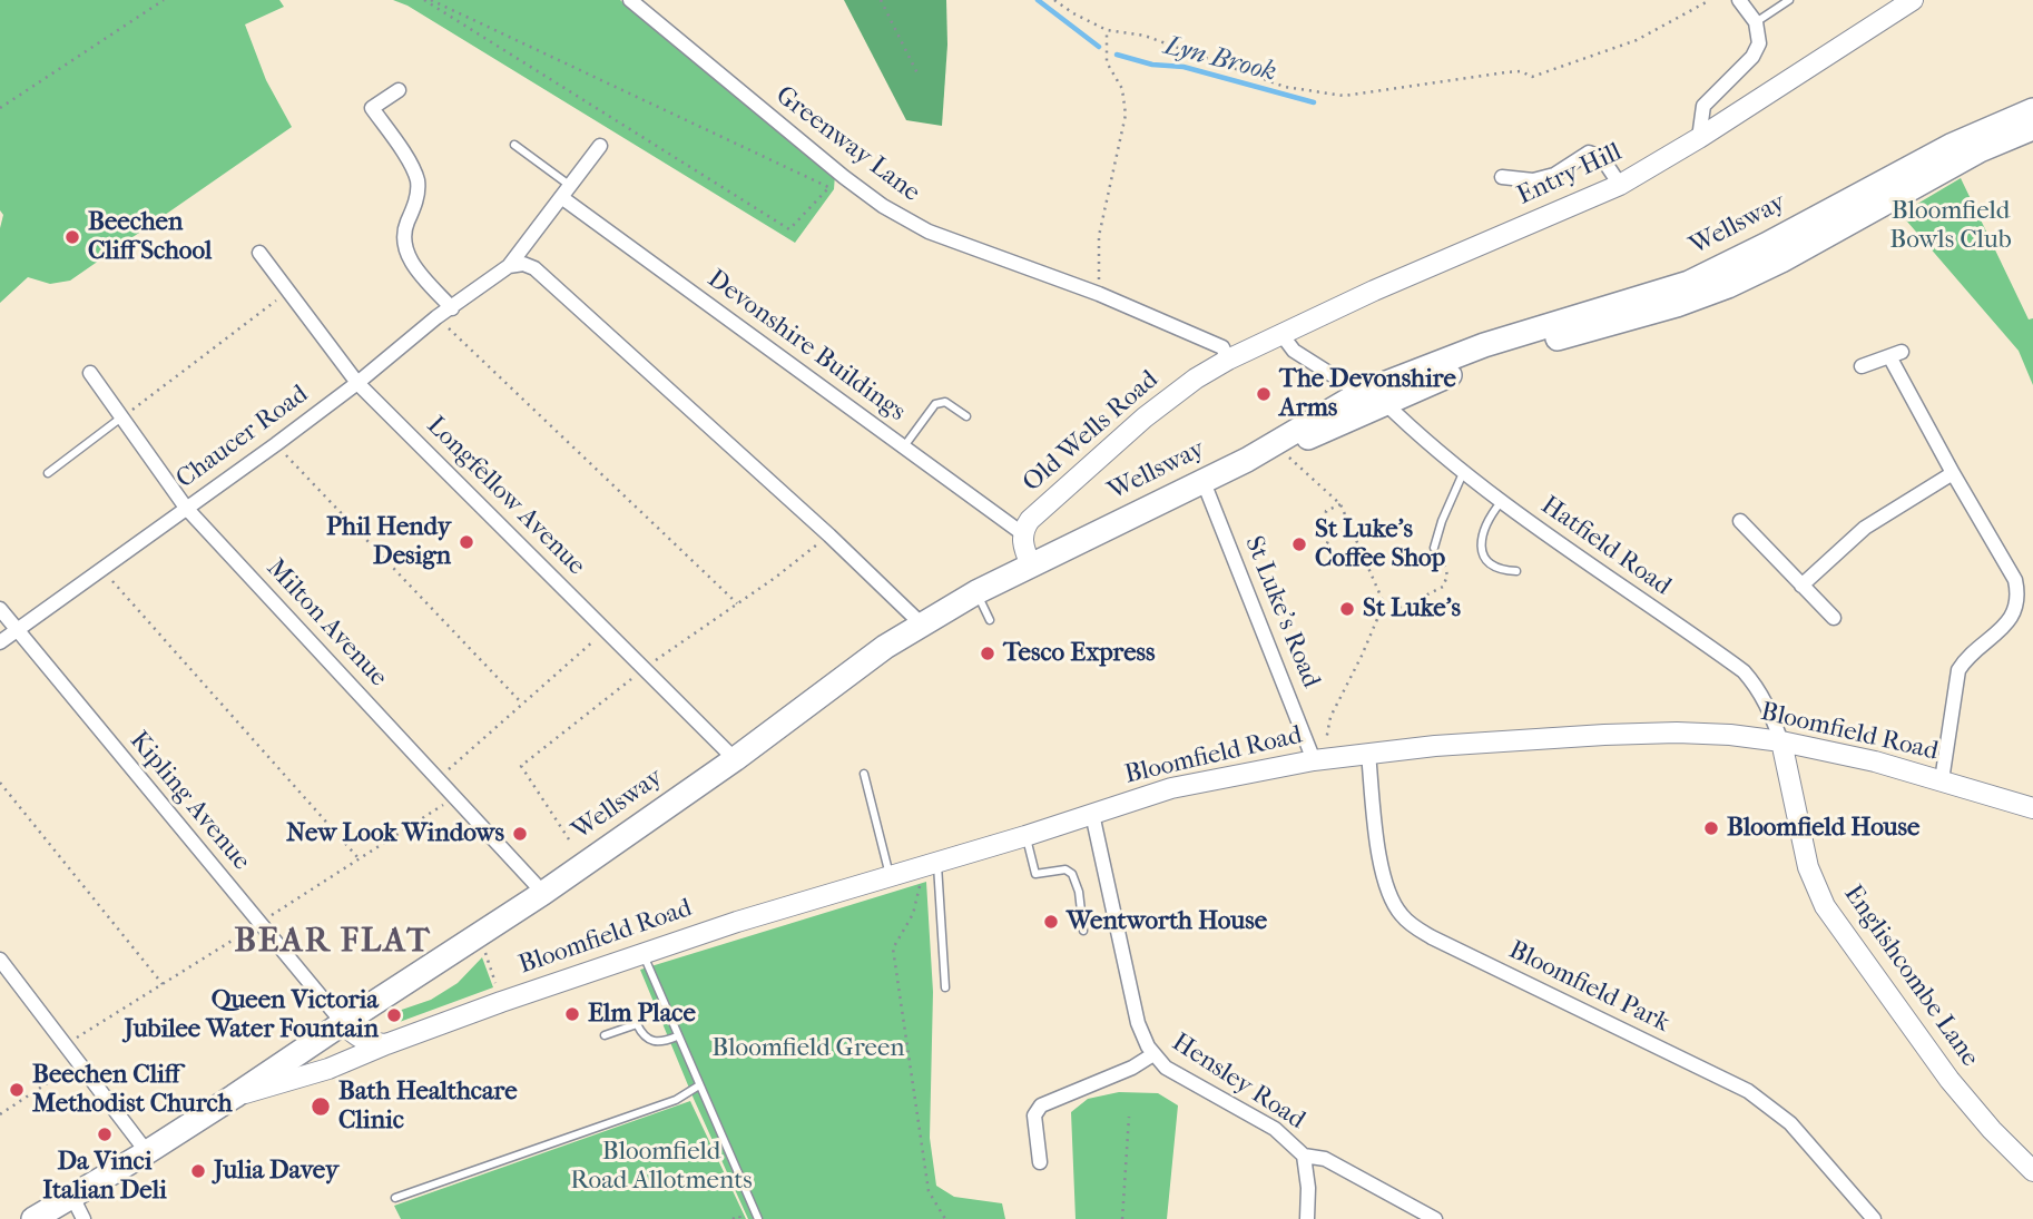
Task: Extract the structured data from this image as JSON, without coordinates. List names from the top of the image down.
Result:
{
  "streets": {
    "main road": ["Wellsway"],
    "street": [
      "Greenway Lane",
      "Entry Hill",
      "Devonshire Buildings",
      "Old Wells Road",
      "Chaucer Road",
      "Longfellow Avenue",
      "Hatfield Road",
      "St Luke's Road",
      "Milton Avenue",
      "Bloomfield Road",
      "Kipling Avenue",
      "Englishcombe Lane",
      "Bloomfield Park",
      "Hensley Road"
    ]
  },
  "crossings": [
    ["Greenway Lane", "Entry Hill"],
    ["Greenway Lane", "Old Wells Road"],
    ["Entry Hill", "Old Wells Road"],
    ["Wellsway", "Old Wells Road"],
    ["Wellsway", "Longfellow Avenue"],
    ["Wellsway", "Hatfield Road"],
    ["Wellsway", "St Luke's Road"],
    ["Wellsway", "Milton Avenue"],
    ["Wellsway", "Bloomfield Road"],
    ["Wellsway", "Kipling Avenue"],
    ["Devonshire Buildings", "Old Wells Road"],
    ["Devonshire Buildings", "Chaucer Road"],
    ["Chaucer Road", "Longfellow Avenue"],
    ["Chaucer Road", "Milton Avenue"],
    ["Chaucer Road", "Kipling Avenue"],
    ["Hatfield Road", "Bloomfield Road"],
    ["Hatfield Road", "Englishcombe Lane"],
    ["St Luke's Road", "Bloomfield Road"],
    ["Bloomfield Road", "Englishcombe Lane"],
    ["Bloomfield Road", "Bloomfield Park"],
    ["Bloomfield Road", "Hensley Road"]
  ],
  "districts": ["BEAR FLAT"],
  "water": ["Lyn Brook"],
  "parks": ["Bloomfield Bowls Club", "Bloomfield Green", "Bloomfield Road Allotments"],
  "places": [
    "Beechen Cliff School",
    "The Devonshire Arms",
    "Phil Hendy Design",
    "St Luke's Coffee Shop",
    "St Luke's",
    "Tesco Express",
    "Bloomfield House",
    "New Look Windows",
    "Wentworth House",
    "Elm Place",
    "Queen Victoria Jubilee Water Fountain",
    "Beechen Cliff Methodist Church",
    "Bath Healthcare Clinic",
    "Da Vinci Italian Deli",
    "Julia Davey"
  ]
}
